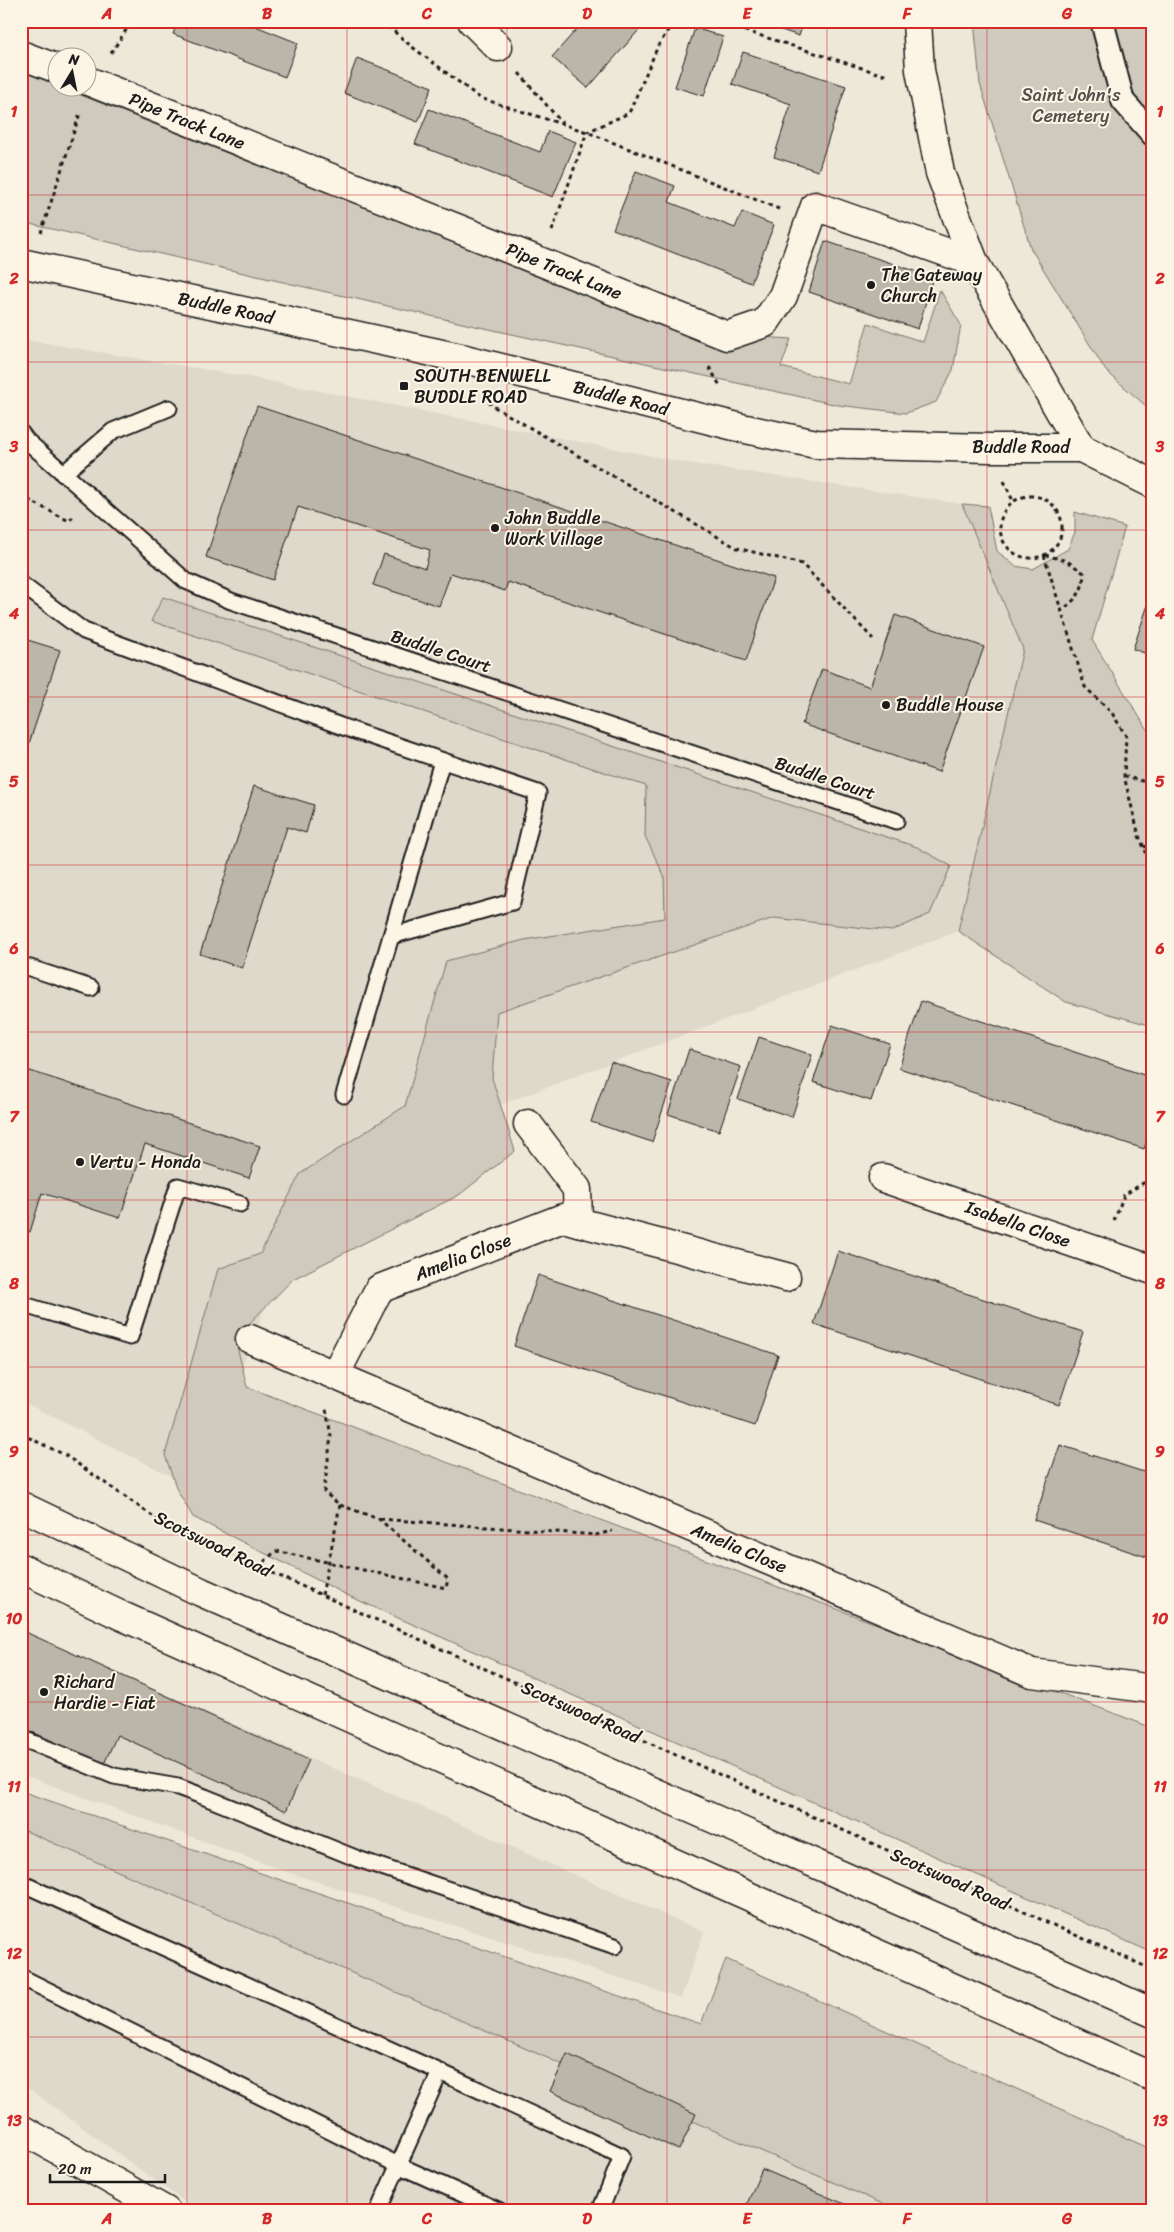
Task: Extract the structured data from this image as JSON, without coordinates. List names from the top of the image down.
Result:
{
  "streets": {
    "street": [
      "Pipe Track Lane",
      "Buddle Road",
      "Isabella Close",
      "Amelia Close"
    ],
    "lane": ["Buddle Court"],
    "path": ["Scotswood Road"]
  },
  "parks": ["Saint John's Cemetery"],
  "places": {
    "other": [
      "The Gateway Church",
      "John Buddle Work Village",
      "Buddle House",
      "Vertu - Honda",
      "Richard Hardie - Fiat"
    ],
    "transit": ["SOUTH BENWELL BUDDLE ROAD"]
  },
  "scale_bar": "20 m",
  "north": "top",
  "grid": {
    "columns": [
      "A",
      "B",
      "C",
      "D",
      "E",
      "F",
      "G"
    ],
    "rows": [
      "1",
      "2",
      "3",
      "4",
      "5",
      "6",
      "7",
      "8",
      "9",
      "10",
      "11",
      "12",
      "13"
    ]
  }
}
